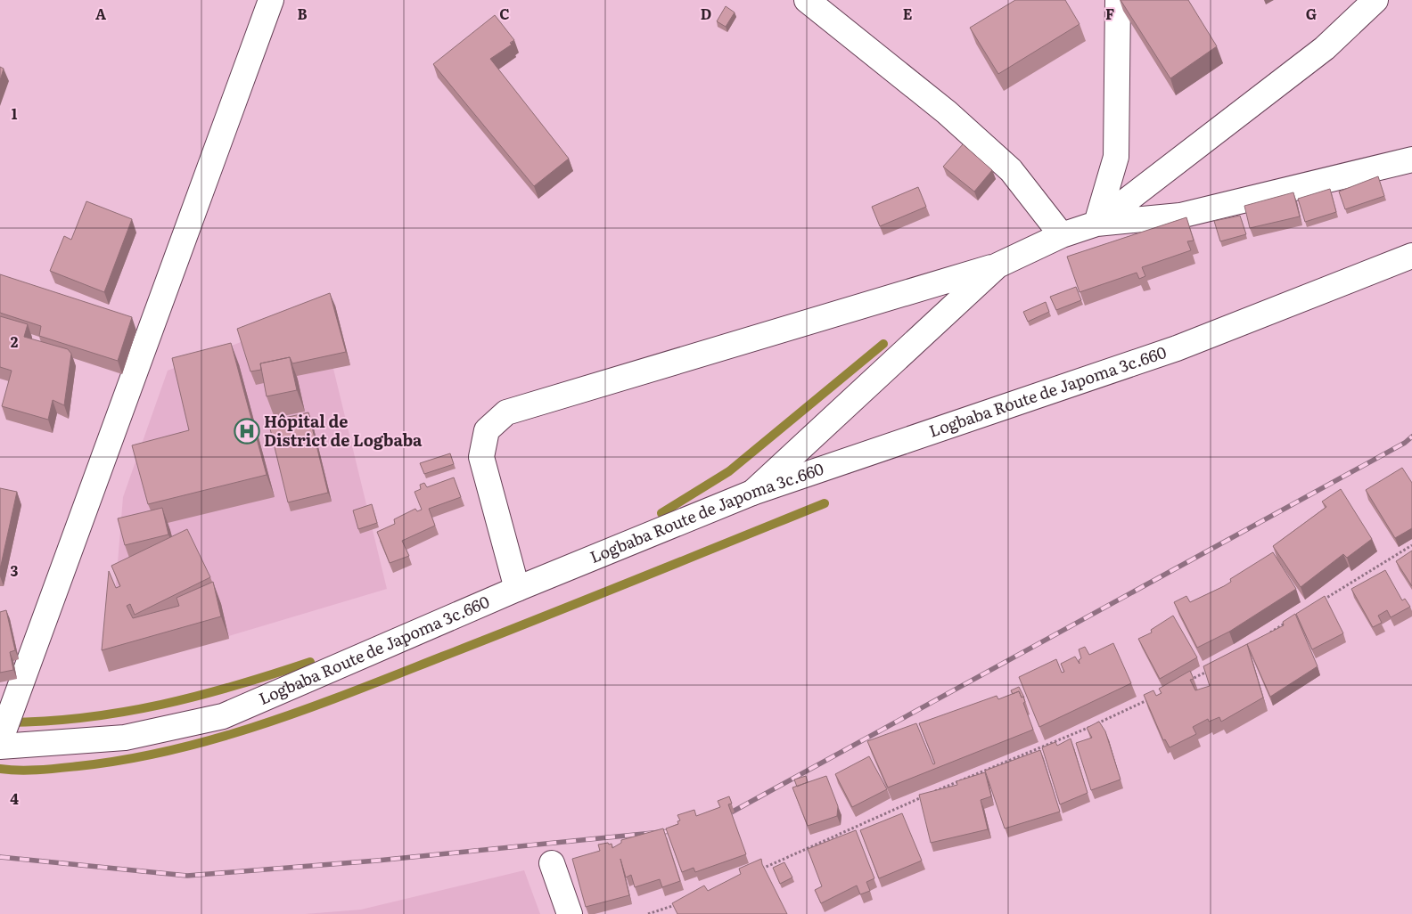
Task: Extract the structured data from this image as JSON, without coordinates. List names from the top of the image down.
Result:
{
  "streets": {
    "street": ["Logbaba Route de Japoma 3c.660"]
  },
  "places": {
    "hospital": ["Hôpital de District de Logbaba"]
  },
  "grid": {
    "columns": [
      "A",
      "B",
      "C",
      "D",
      "E",
      "F",
      "G"
    ],
    "rows": [
      "1",
      "2",
      "3",
      "4"
    ]
  }
}
